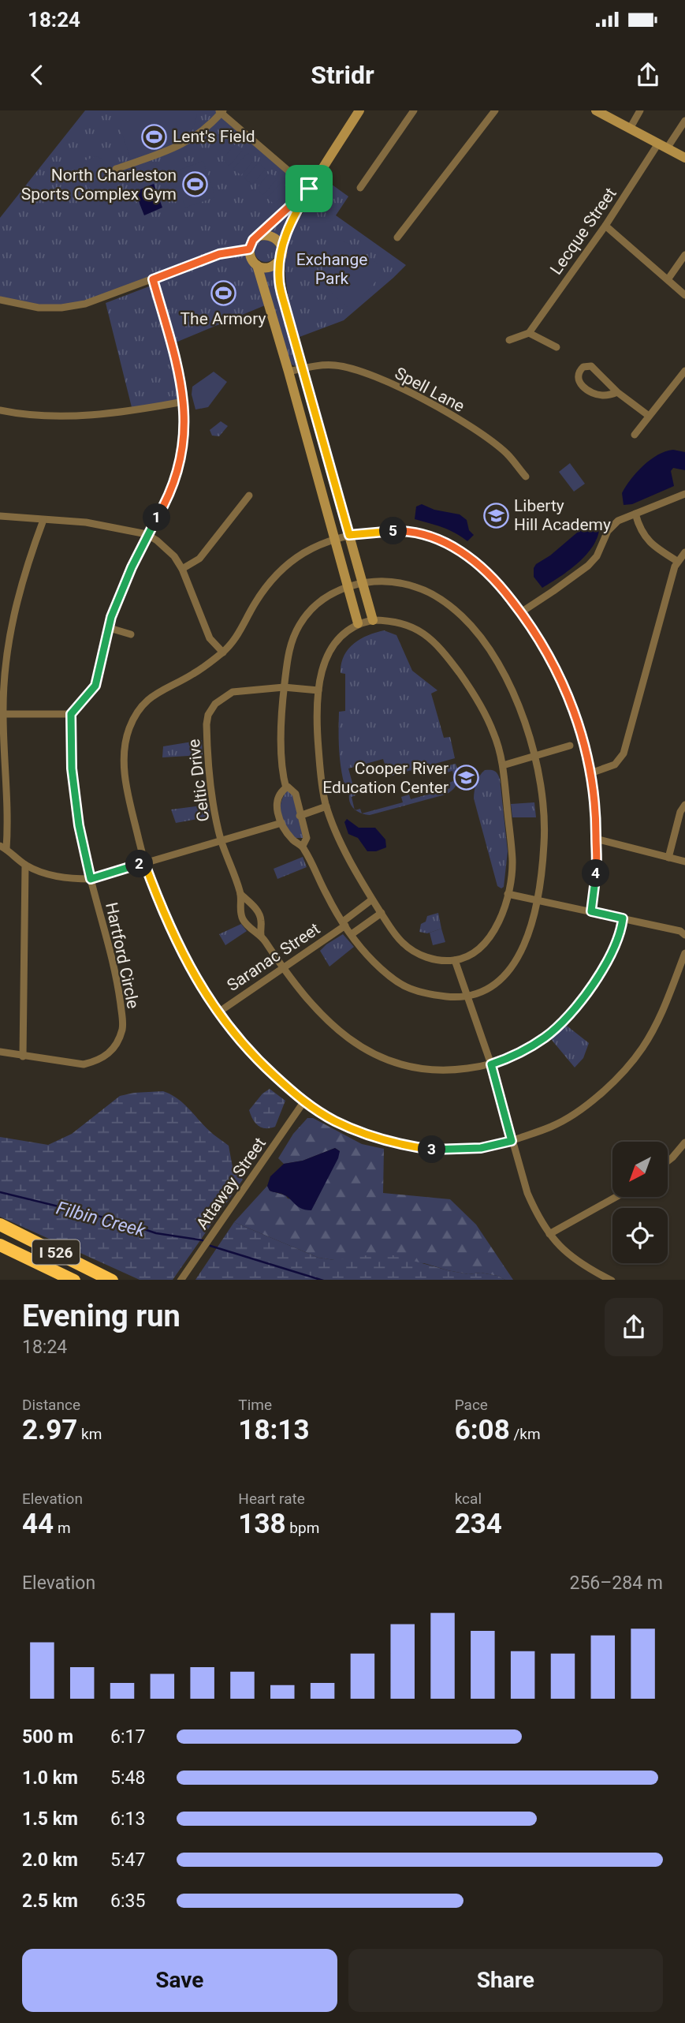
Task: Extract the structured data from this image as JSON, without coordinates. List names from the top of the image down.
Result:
{
  "streets": {
    "highway": ["I 526"],
    "street": [
      "Lecque Street",
      "Spell Lane",
      "Celtic Drive",
      "Hartford Circle",
      "Saranac Street",
      "Attaway Street"
    ]
  },
  "crossings": [
    ["Celtic Drive", "Saranac Street"]
  ],
  "water": ["Filbin Creek"],
  "parks": ["Exchange Park"],
  "places": {
    "sports": ["Lent's Field", "North Charleston Sports Complex Gym", "The Armory"],
    "school or university": ["Liberty Hill Academy", "Cooper River Education Center"]
  },
  "north": "bottom left",
  "page": {
    "status": "18:24",
    "header": "Stridr",
    "pins": [
      "1",
      "5",
      "2",
      "4",
      "3"
    ],
    "heading": ["Evening run", "18:24"],
    "stats": [
      ["Distance", "2.97 km"],
      ["Time", "18:13"],
      ["Pace", "6:08 /km"],
      ["Elevation", "44 m"],
      ["Heart rate", "138 bpm"],
      ["kcal", "234"]
    ],
    "chart": ["Elevation", "256–284 m"],
    "list": [
      {
        "name": "500 m",
        "note": "6:17"
      },
      {
        "name": "1.0 km",
        "note": "5:48"
      },
      {
        "name": "1.5 km",
        "note": "6:13"
      },
      {
        "name": "2.0 km",
        "note": "5:47"
      },
      {
        "name": "2.5 km",
        "note": "6:35"
      }
    ],
    "buttons": ["Save", "Share"]
  }
}
